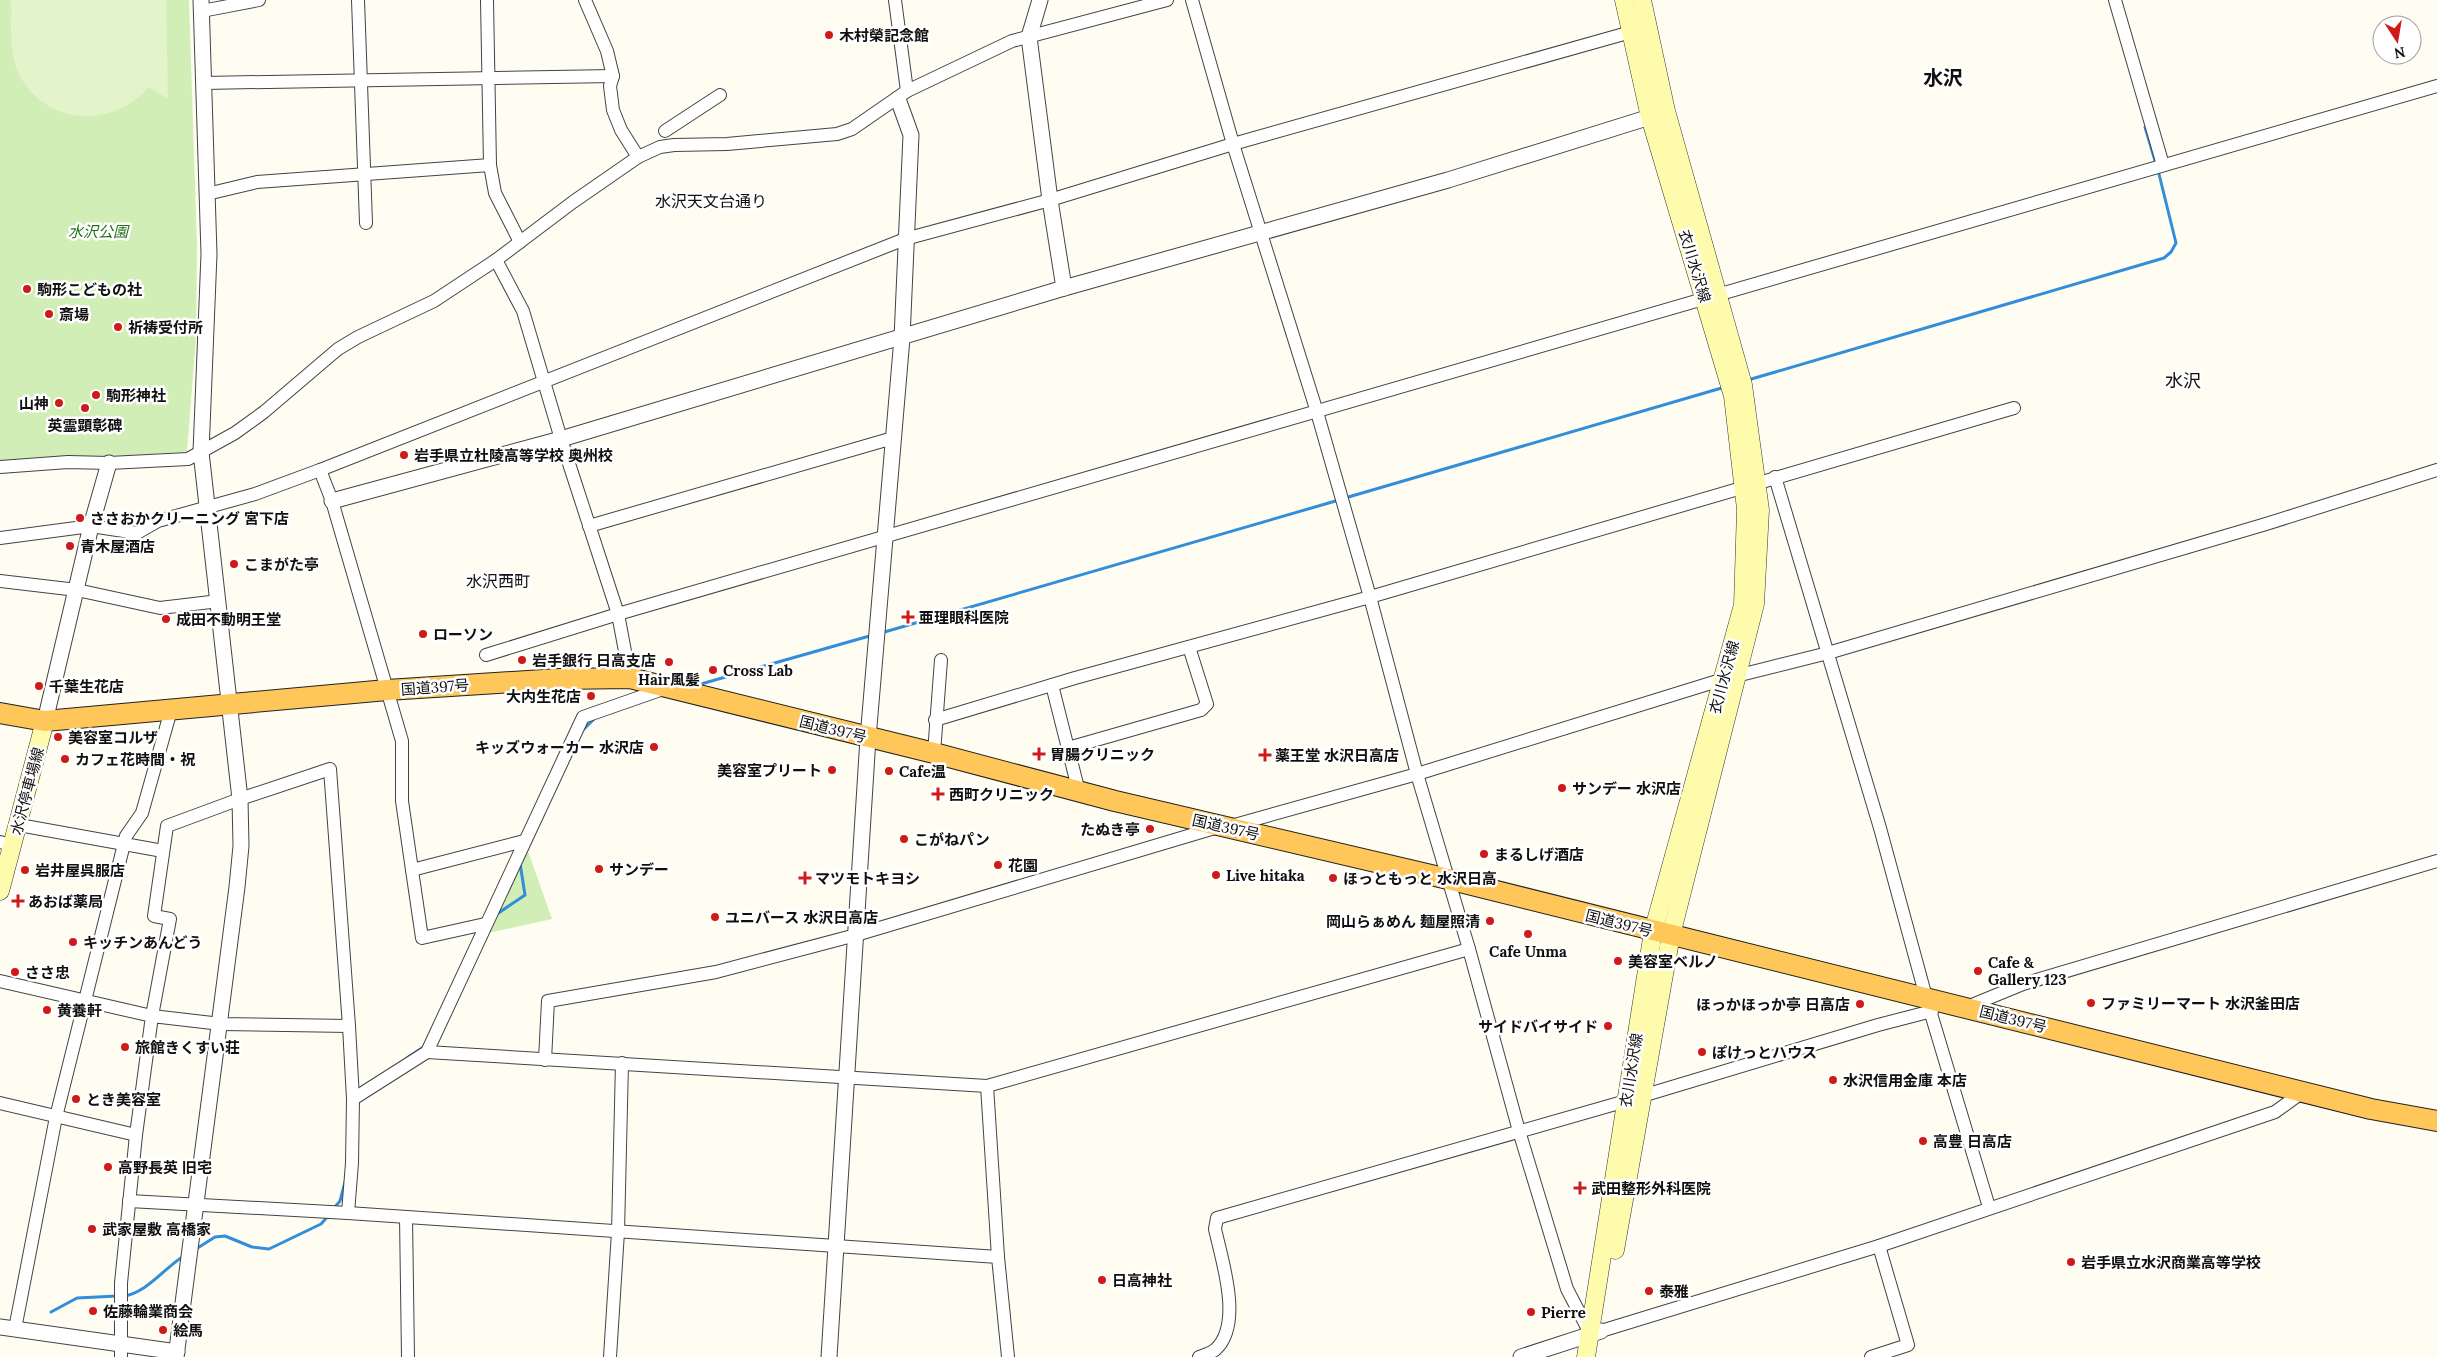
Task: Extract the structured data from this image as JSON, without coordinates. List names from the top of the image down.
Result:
{
  "streets": {
    "highway": ["国道397号"],
    "main road": ["衣川水沢線", "水沢停車場線"]
  },
  "crossings": [
    ["衣川水沢線", "国道397号"],
    ["国道397号", "水沢停車場線"]
  ],
  "districts": [
    "水沢",
    "水沢天文台通り",
    "水沢",
    "水沢西町"
  ],
  "parks": ["水沢公園"],
  "places": {
    "other": [
      "木村榮記念館",
      "駒形こどもの社",
      "斎場",
      "祈祷受付所",
      "駒形神社",
      "山神",
      "英霊顕彰碑",
      "岩手県立杜陵高等学校 奥州校",
      "ささおかクリーニング 宮下店",
      "青木屋酒店",
      "こまがた亭",
      "成田不動明王堂",
      "ローソン",
      "岩手銀行 日高支店",
      "Hair風髪",
      "Cross Lab",
      "千葉生花店",
      "大内生花店",
      "美容室コルザ",
      "キッズウォーカー 水沢店",
      "カフェ花時間・祝",
      "美容室プリート",
      "Cafe温",
      "サンデー 水沢店",
      "たぬき亭",
      "こがねパン",
      "まるしげ酒店",
      "花園",
      "サンデー",
      "岩井屋呉服店",
      "Live hitaka",
      "ほっともっと 水沢日高",
      "ユニバース 水沢日高店",
      "岡山らぁめん 麺屋照清",
      "Cafe Unma",
      "キッチンあんどう",
      "美容室ベルノ",
      "Cafe & Gallery 123",
      "ささ忠",
      "ファミリーマート 水沢釜田店",
      "ほっかほっか亭 日高店",
      "黄養軒",
      "サイドバイサイド",
      "旅館きくすい荘",
      "ぽけっとハウス",
      "水沢信用金庫 本店",
      "とき美容室",
      "高豊 日高店",
      "高野長英 旧宅",
      "武家屋敷 高橋家",
      "岩手県立水沢商業高等学校",
      "日高神社",
      "泰雅",
      "佐藤輪業商会",
      "Pierre",
      "絵馬"
    ],
    "health": [
      "亜理眼科医院",
      "胃腸クリニック",
      "薬王堂 水沢日高店",
      "西町クリニック",
      "マツモトキヨシ",
      "あおば薬局",
      "武田整形外科医院"
    ]
  },
  "north": "bottom"
}
